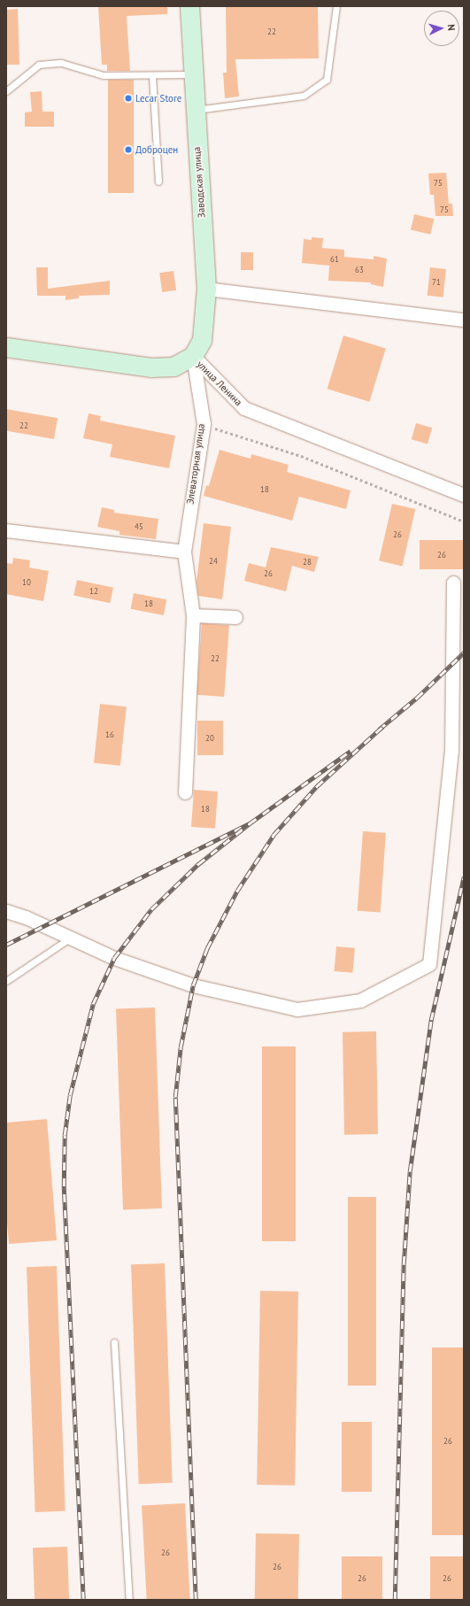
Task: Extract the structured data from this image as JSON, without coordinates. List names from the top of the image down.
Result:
{
  "streets": {
    "main road": ["Заводская улица", "улица Ленина"],
    "street": ["Элеваторная улица"]
  },
  "crossings": [
    ["Заводская улица", "улица Ленина"],
    ["Заводская улица", "Элеваторная улица"],
    ["улица Ленина", "Элеваторная улица"]
  ],
  "places": ["Lecar Store", "Доброцен"],
  "house_numbers": [
    "22",
    "75",
    "75",
    "61",
    "63",
    "71",
    "22",
    "18",
    "45",
    "26",
    "26",
    "24",
    "28",
    "26",
    "10",
    "12",
    "18",
    "22",
    "16",
    "20",
    "18",
    "26",
    "26",
    "26",
    "26",
    "26"
  ],
  "north": "right"
}
